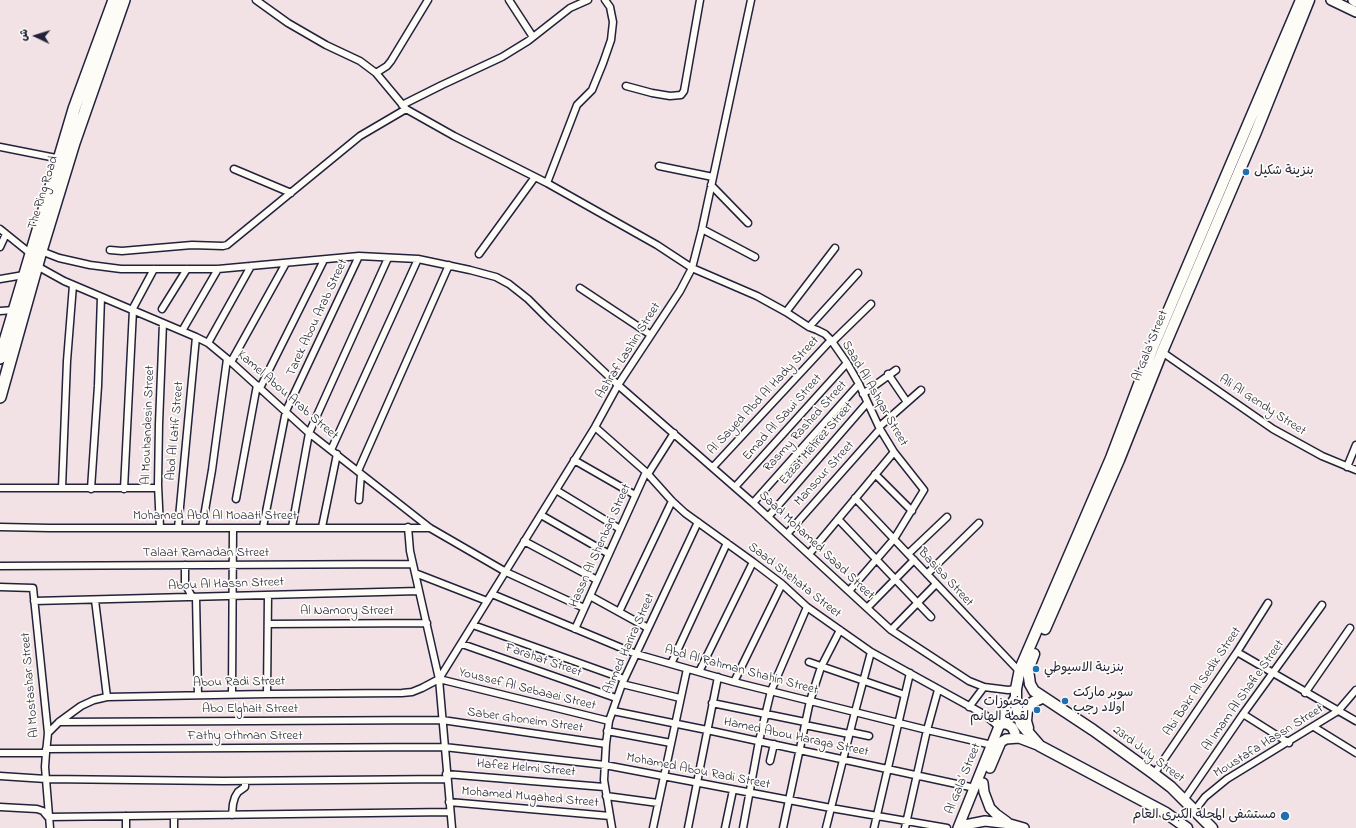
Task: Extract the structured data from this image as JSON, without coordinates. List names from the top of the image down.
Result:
{
  "streets": {
    "highway": ["The Ring Road"],
    "main road": ["Al Gala' Street", "23rd July Street"],
    "street": [
      "Tarek Abou Arab Street",
      "Ashraf Lashin Street",
      "Saad Al Ashqar Street",
      "Kamel Abou Arab Street",
      "Al Sayed Abd Al Hady Street",
      "Ali Al Gendy Street",
      "Emad Al Sawi Street",
      "Al Mouhandesin Street",
      "Rasmy Rashed Street",
      "Abd Al Latif Street",
      "Ezzat Mehrez Street",
      "Mansour Street",
      "Mohamed Abd Al Moaati Street",
      "Hassn Al Shenbari Street",
      "Saad Mohamed Saad Street",
      "Talaat Ramadan Street",
      "Basisa Street",
      "Saad Shehata Street",
      "Abou Al Hassn Street",
      "Al Namory Street",
      "Ahmed Harira Street",
      "Farahat Street",
      "Abd Al Rahman Shahin Street",
      "Abi Bakr Al Sedik Street",
      "Abou Radi Street",
      "Al Mostashar Street",
      "Youssef Al Sebaaei Street",
      "Al Imam Al Shafie Street",
      "Abo Elghait Street",
      "Saber Ghoneim Street",
      "Fathy Othman Street",
      "Hamed Abou Haraga Street",
      "Moustafa Hassn Street",
      "Hafez Helmi Street",
      "Mohamed Abou Radi Street",
      "Mohamed Mugahed Street"
    ]
  },
  "crossings": [
    ["The Ring Road", "Kamel Abou Arab Street"],
    ["The Ring Road", "Saad Mohamed Saad Street"],
    ["Tarek Abou Arab Street", "Kamel Abou Arab Street"],
    ["Tarek Abou Arab Street", "Mohamed Abd Al Moaati Street"],
    ["Tarek Abou Arab Street", "Saad Mohamed Saad Street"],
    ["Al Gala' Street", "Ali Al Gendy Street"],
    ["Al Gala' Street", "Saad Mohamed Saad Street"],
    ["Al Gala' Street", "Basisa Street"],
    ["Al Gala' Street", "Saad Shehata Street"],
    ["Al Gala' Street", "Abd Al Rahman Shahin Street"],
    ["Al Gala' Street", "Hamed Abou Haraga Street"],
    ["Al Gala' Street", "23rd July Street"],
    ["Ashraf Lashin Street", "Saad Al Ashqar Street"],
    ["Ashraf Lashin Street", "Kamel Abou Arab Street"],
    ["Ashraf Lashin Street", "Saad Mohamed Saad Street"],
    ["Ashraf Lashin Street", "Saad Shehata Street"],
    ["Ashraf Lashin Street", "Farahat Street"],
    ["Ashraf Lashin Street", "Abd Al Rahman Shahin Street"],
    ["Ashraf Lashin Street", "Abou Radi Street"],
    ["Ashraf Lashin Street", "Youssef Al Sebaaei Street"],
    ["Saad Al Ashqar Street", "Al Sayed Abd Al Hady Street"],
    ["Saad Al Ashqar Street", "Emad Al Sawi Street"],
    ["Saad Al Ashqar Street", "Rasmy Rashed Street"],
    ["Saad Al Ashqar Street", "Ezzat Mehrez Street"],
    ["Saad Al Ashqar Street", "Mansour Street"],
    ["Kamel Abou Arab Street", "Al Mouhandesin Street"],
    ["Kamel Abou Arab Street", "Abd Al Latif Street"],
    ["Kamel Abou Arab Street", "Mohamed Abd Al Moaati Street"],
    ["Kamel Abou Arab Street", "Hassn Al Shenbari Street"],
    ["Al Sayed Abd Al Hady Street", "Saad Mohamed Saad Street"],
    ["Emad Al Sawi Street", "Saad Mohamed Saad Street"],
    ["Al Mouhandesin Street", "Mohamed Abd Al Moaati Street"],
    ["Rasmy Rashed Street", "Saad Mohamed Saad Street"],
    ["Abd Al Latif Street", "Mohamed Abd Al Moaati Street"],
    ["Ezzat Mehrez Street", "Saad Mohamed Saad Street"],
    ["Mansour Street", "Saad Mohamed Saad Street"],
    ["Hassn Al Shenbari Street", "Saad Mohamed Saad Street"],
    ["Hassn Al Shenbari Street", "Saad Shehata Street"],
    ["Hassn Al Shenbari Street", "Abd Al Rahman Shahin Street"],
    ["Saad Shehata Street", "Ahmed Harira Street"],
    ["Abou Al Hassn Street", "Al Mostashar Street"],
    ["Ahmed Harira Street", "Farahat Street"],
    ["Ahmed Harira Street", "Abd Al Rahman Shahin Street"],
    ["Ahmed Harira Street", "Youssef Al Sebaaei Street"],
    ["Ahmed Harira Street", "Saber Ghoneim Street"],
    ["Ahmed Harira Street", "Hamed Abou Haraga Street"],
    ["Ahmed Harira Street", "Hafez Helmi Street"],
    ["Ahmed Harira Street", "Mohamed Abou Radi Street"],
    ["Ahmed Harira Street", "Mohamed Mugahed Street"],
    ["Abi Bakr Al Sedik Street", "23rd July Street"],
    ["Abou Radi Street", "Al Mostashar Street"],
    ["Abou Radi Street", "Youssef Al Sebaaei Street"],
    ["Abou Radi Street", "Abo Elghait Street"],
    ["Al Mostashar Street", "Fathy Othman Street"],
    ["Al Mostashar Street", "Hafez Helmi Street"],
    ["Al Imam Al Shafie Street", "23rd July Street"],
    ["Abo Elghait Street", "Saber Ghoneim Street"],
    ["Fathy Othman Street", "Mohamed Abou Radi Street"],
    ["Moustafa Hassn Street", "23rd July Street"]
  ],
  "places": [
    "بنزينة شكيل",
    "بنزينة الاسيوطي",
    "سوبر ماركت اولاد رجب",
    "مخبوزات لقمة الهانم",
    "مستشفى المحلة الكبرى العام"
  ],
  "north": "left"
}
